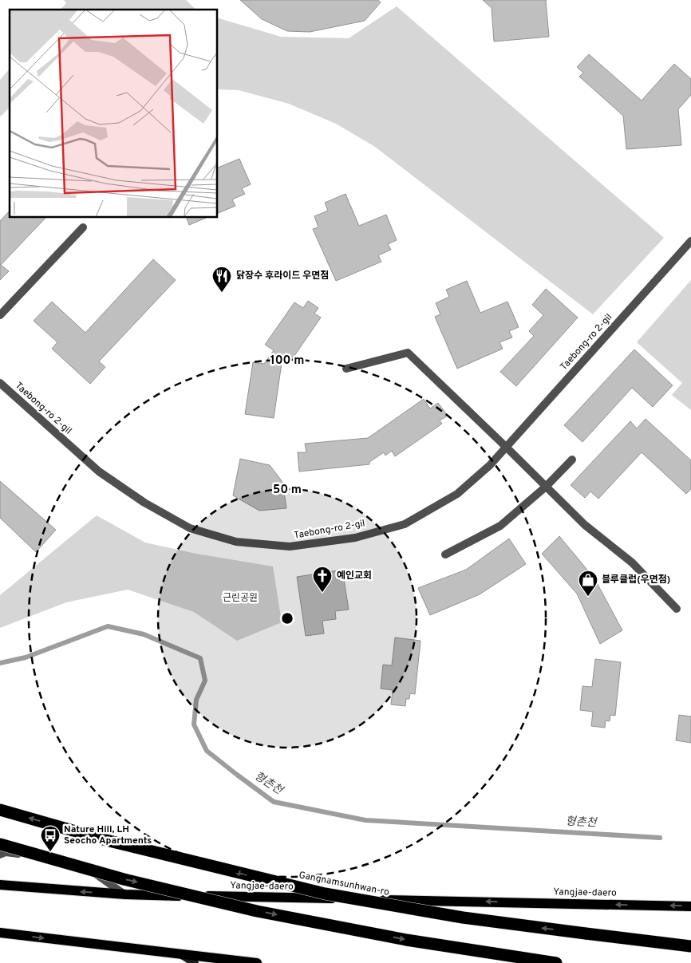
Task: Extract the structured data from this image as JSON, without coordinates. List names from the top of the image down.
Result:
{
  "streets": {
    "highway": ["Gangnamsunhwan-ro"],
    "main road": ["Yangjae-daero"],
    "street": ["Taebong-ro 2-gil"]
  },
  "water": ["형촌천"],
  "parks": ["근린공원"],
  "places": {
    "restaurant": ["닭장수 후라이드 우면점"],
    "church": ["예인교회"],
    "shop": ["블루클럽(우면점)"],
    "bus stop": ["Nature Hill, LH Seocho Apartments"]
  },
  "rings": ["100 m", "50 m"]
}
